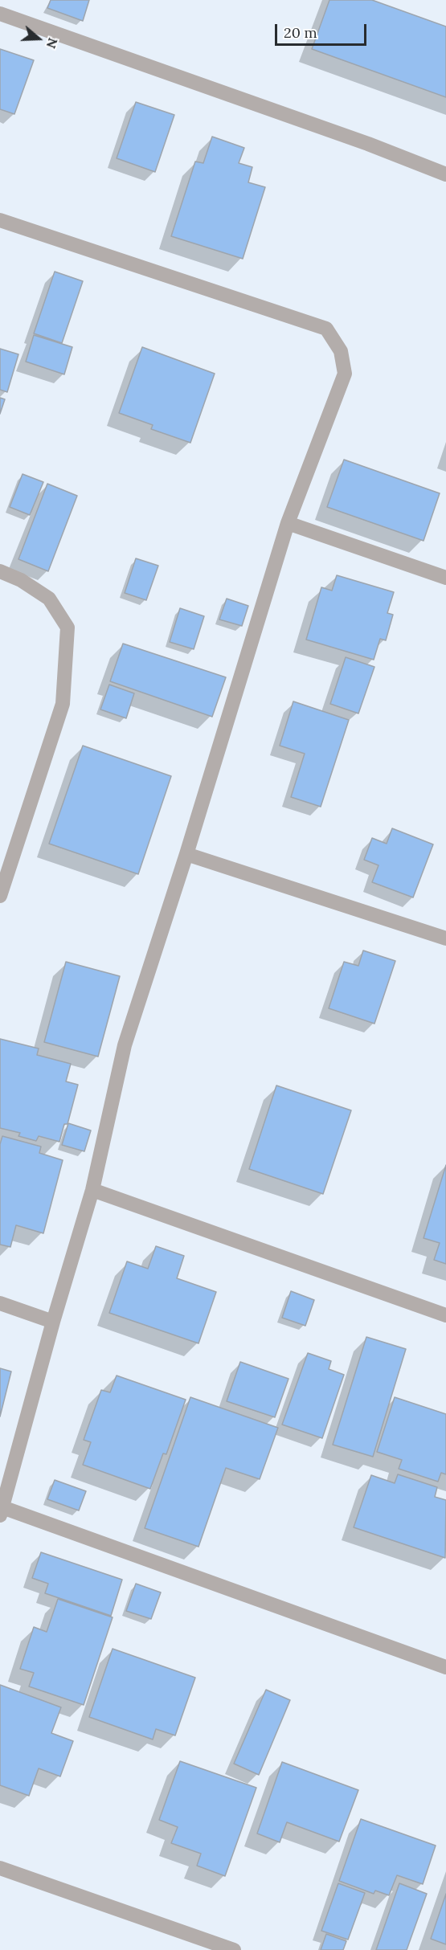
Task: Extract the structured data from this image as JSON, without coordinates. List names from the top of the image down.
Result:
{
  "scale_bar": "20 m",
  "north": "right"
}
